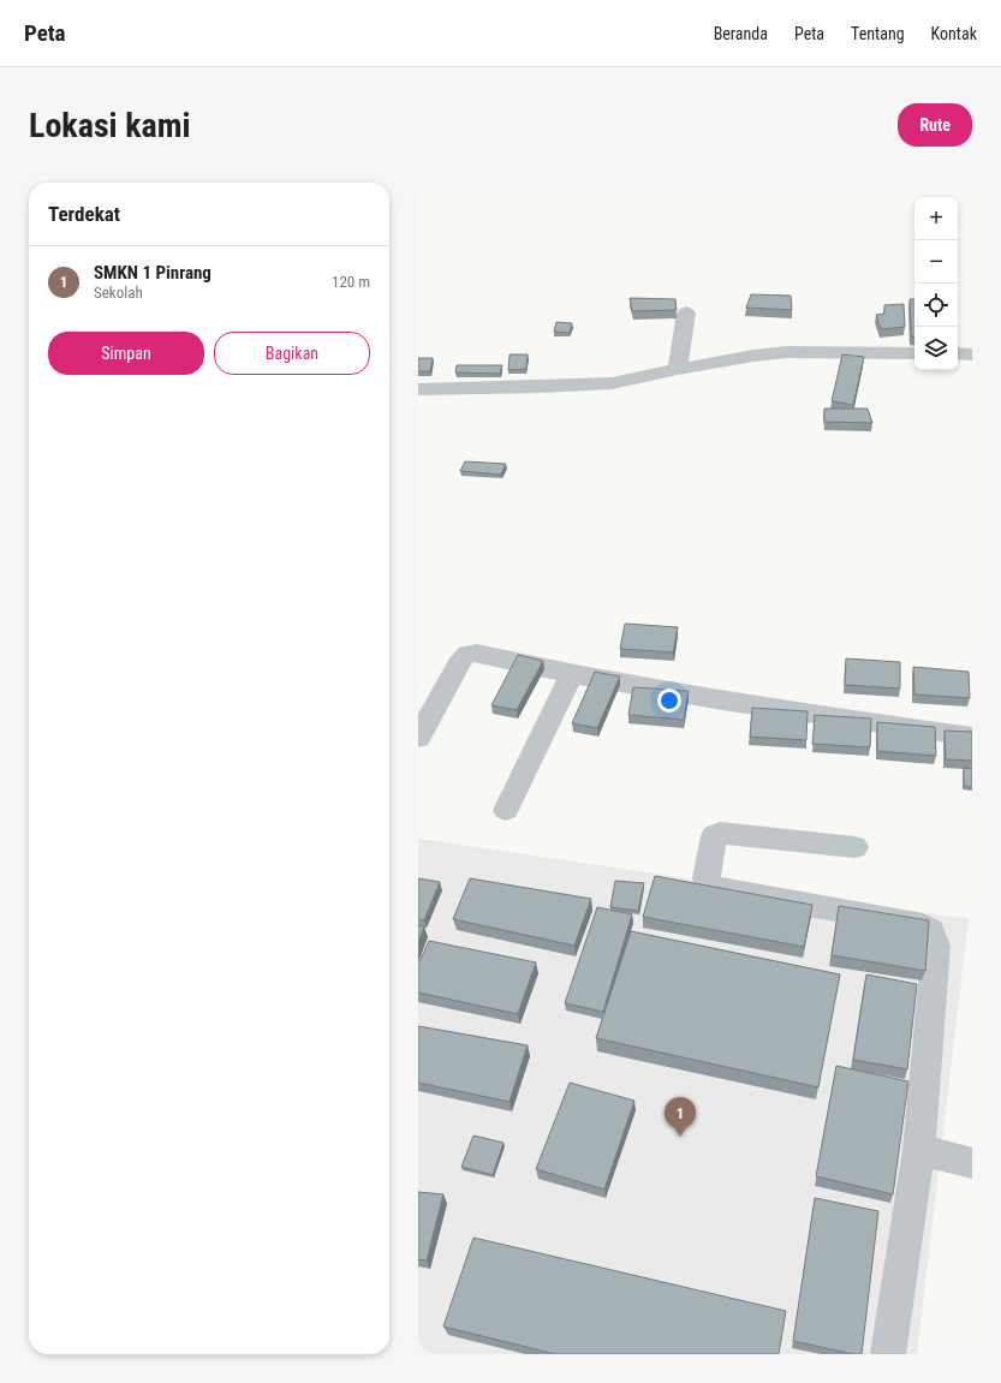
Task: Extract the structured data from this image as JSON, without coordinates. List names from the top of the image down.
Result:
{
  "page": {
    "header": "Peta",
    "nav": [
      "Beranda",
      "Peta",
      "Tentang",
      "Kontak"
    ],
    "buttons": [
      "Rute",
      ["Simpan", "Bagikan"]
    ],
    "title": "Lokasi kami",
    "heading": "Terdekat",
    "map_buttons": ["+", "−"],
    "list": [
      {
        "mark": "1",
        "name": "SMKN 1 Pinrang",
        "note": "Sekolah",
        "value": "120 m"
      }
    ],
    "pins": "1"
  }
}
